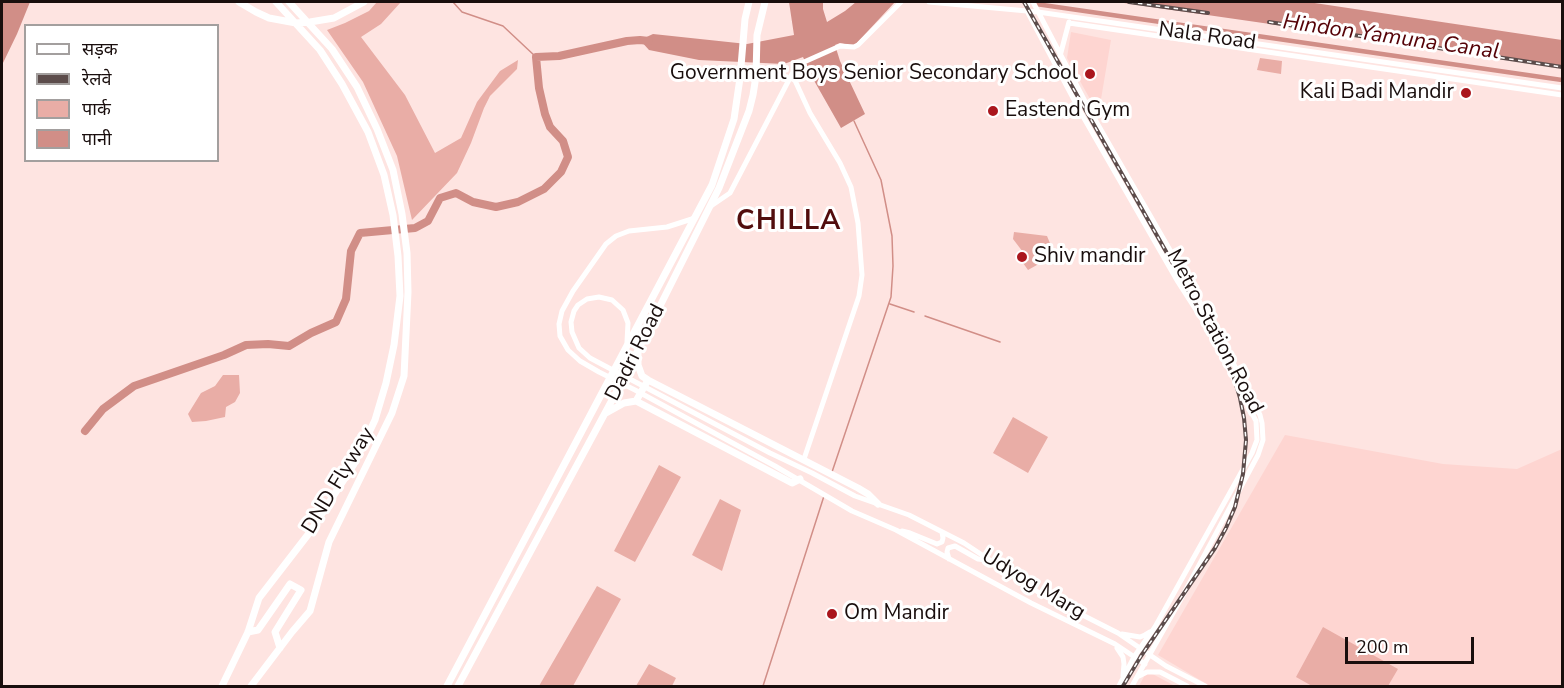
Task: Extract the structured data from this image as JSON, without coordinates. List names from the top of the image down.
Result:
{
  "streets": {
    "highway": ["Dadri Road", "DND Flyway"],
    "street": ["Nala Road", "Metro Station Road", "Udyog Marg"]
  },
  "crossings": [
    ["Nala Road", "Metro Station Road"],
    ["Metro Station Road", "Udyog Marg"],
    ["Dadri Road", "Udyog Marg"]
  ],
  "districts": ["CHILLA"],
  "water": ["Hindon Yamuna Canal"],
  "places": [
    "Government Boys Senior Secondary School",
    "Kali Badi Mandir",
    "Eastend Gym",
    "Shiv mandir",
    "Om Mandir"
  ],
  "legend": [
    "सड़क",
    "रेलवे",
    "पार्क",
    "पानी"
  ],
  "scale_bar": "200 m"
}
